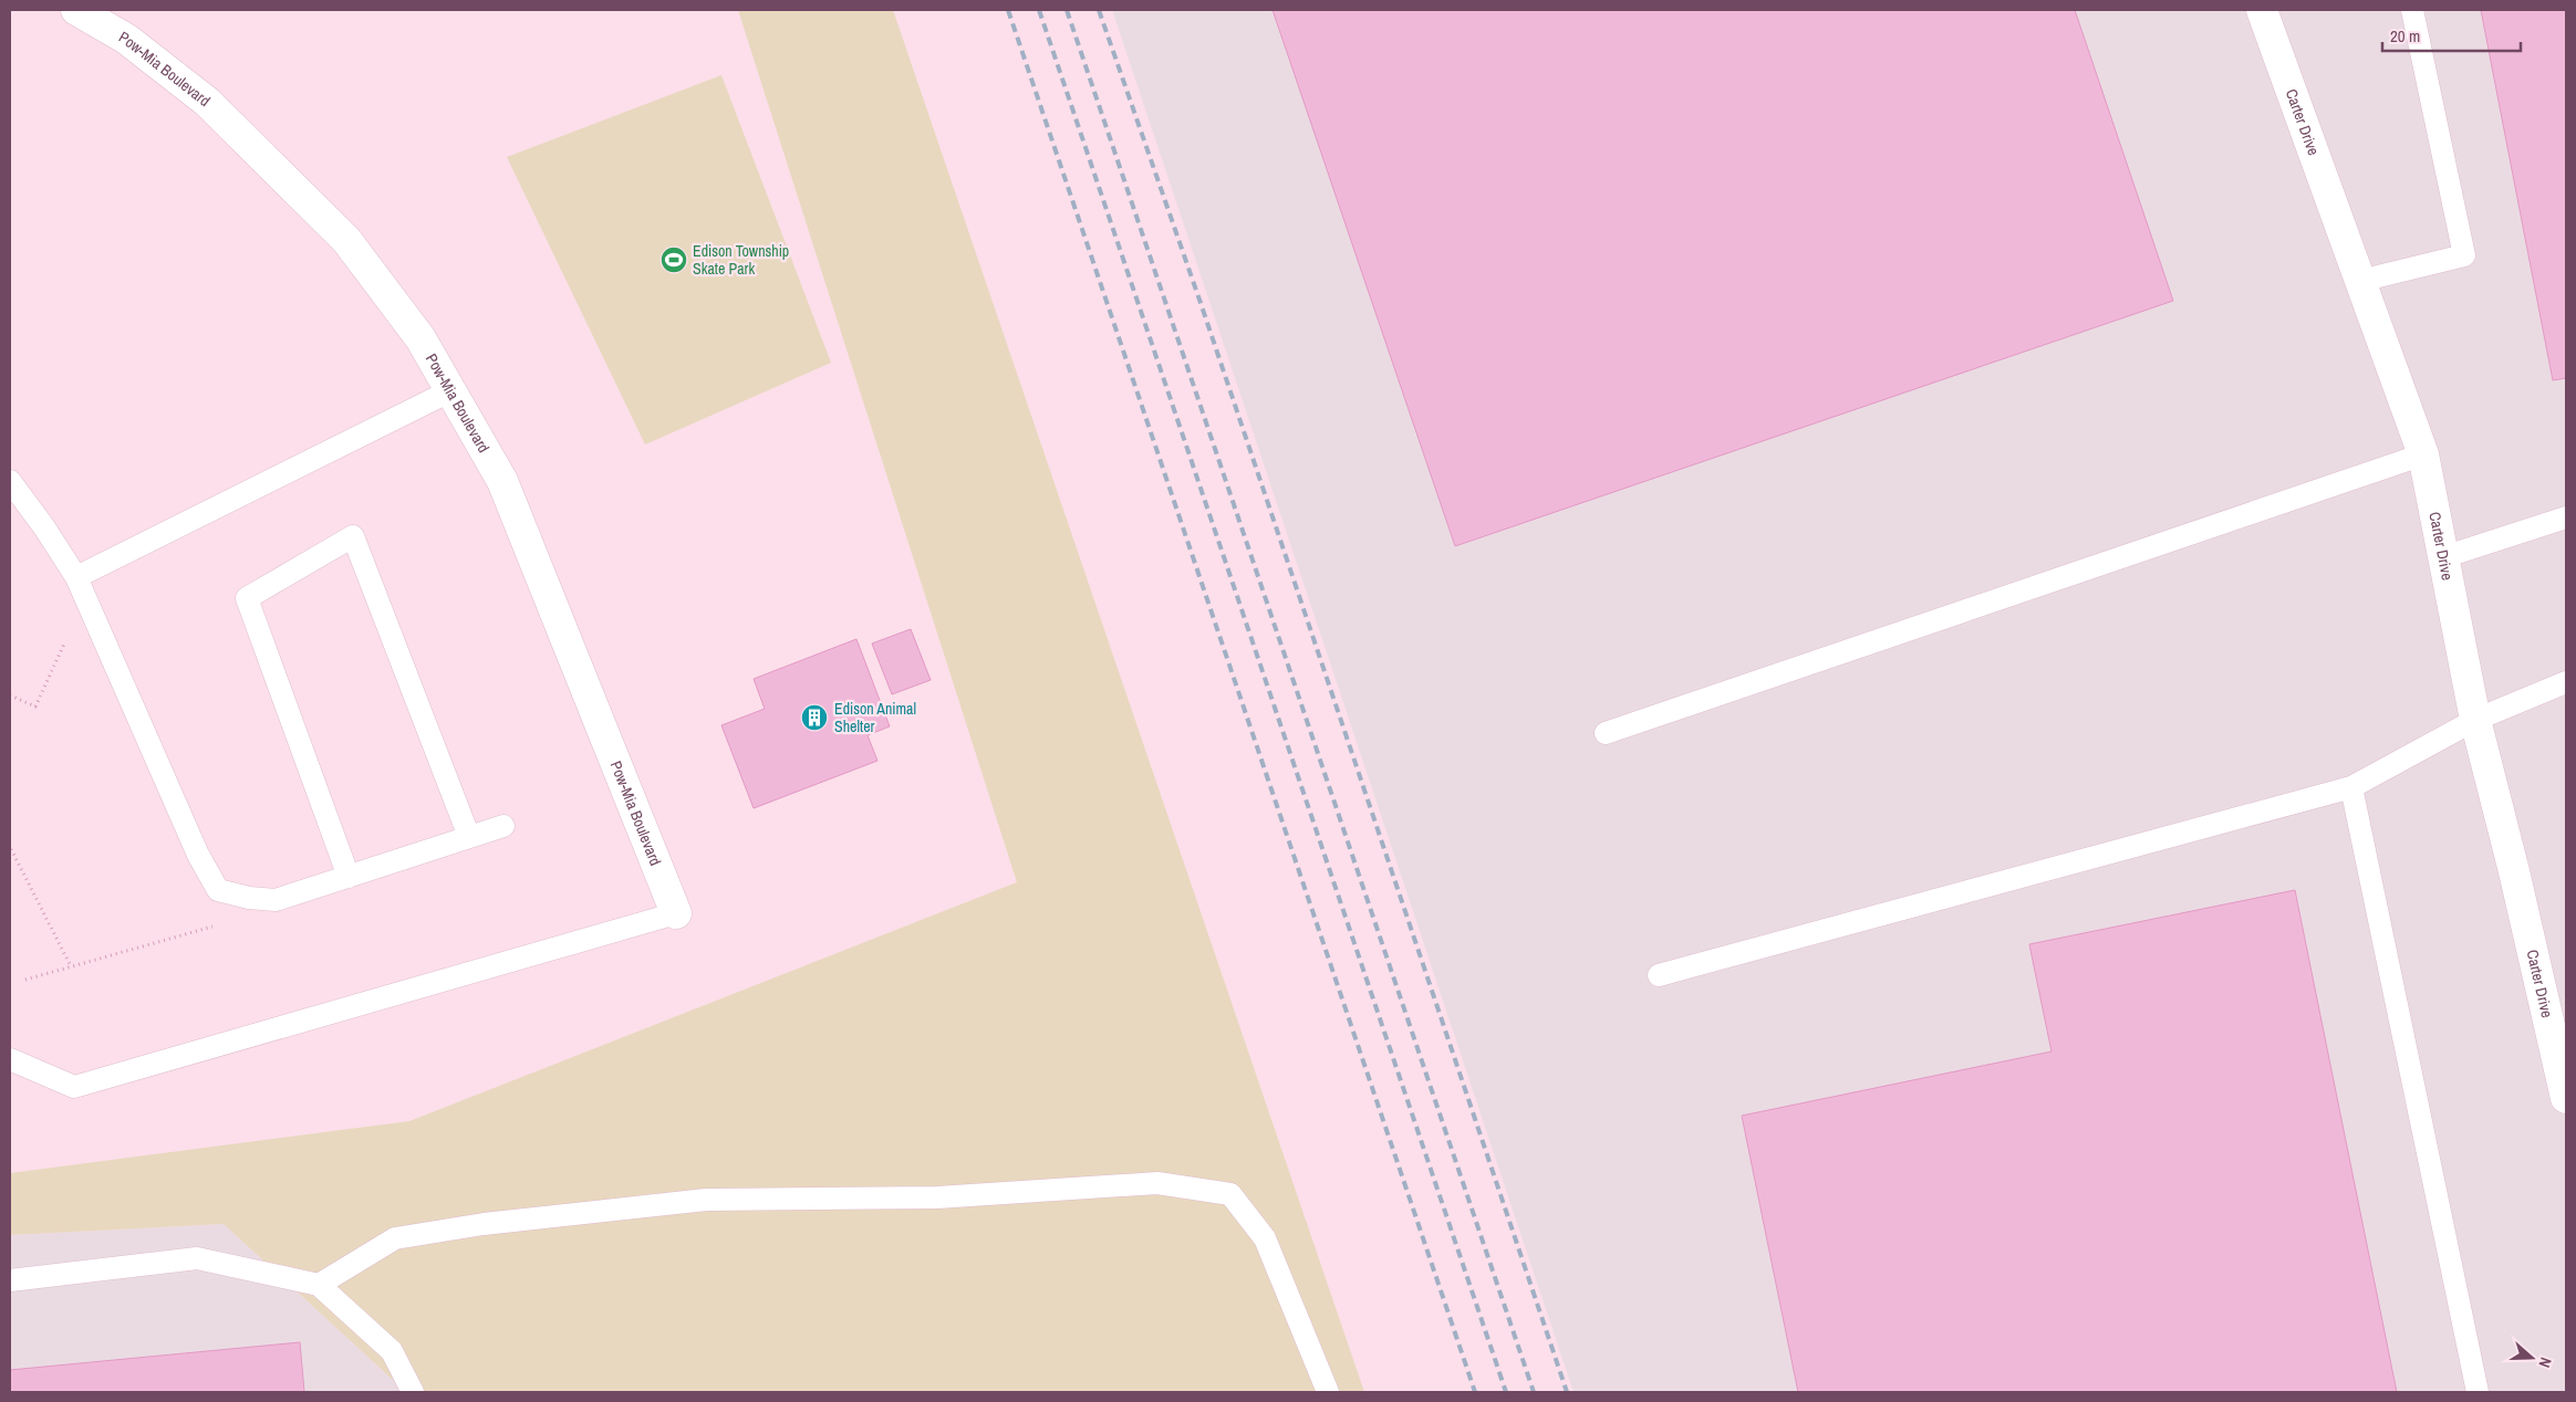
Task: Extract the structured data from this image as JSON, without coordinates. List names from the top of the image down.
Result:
{
  "streets": {
    "street": ["Pow-Mia Boulevard", "Carter Drive"]
  },
  "places": {
    "sports": ["Edison Township Skate Park"],
    "building": ["Edison Animal Shelter"]
  },
  "scale_bar": "20 m",
  "north": "right"
}
